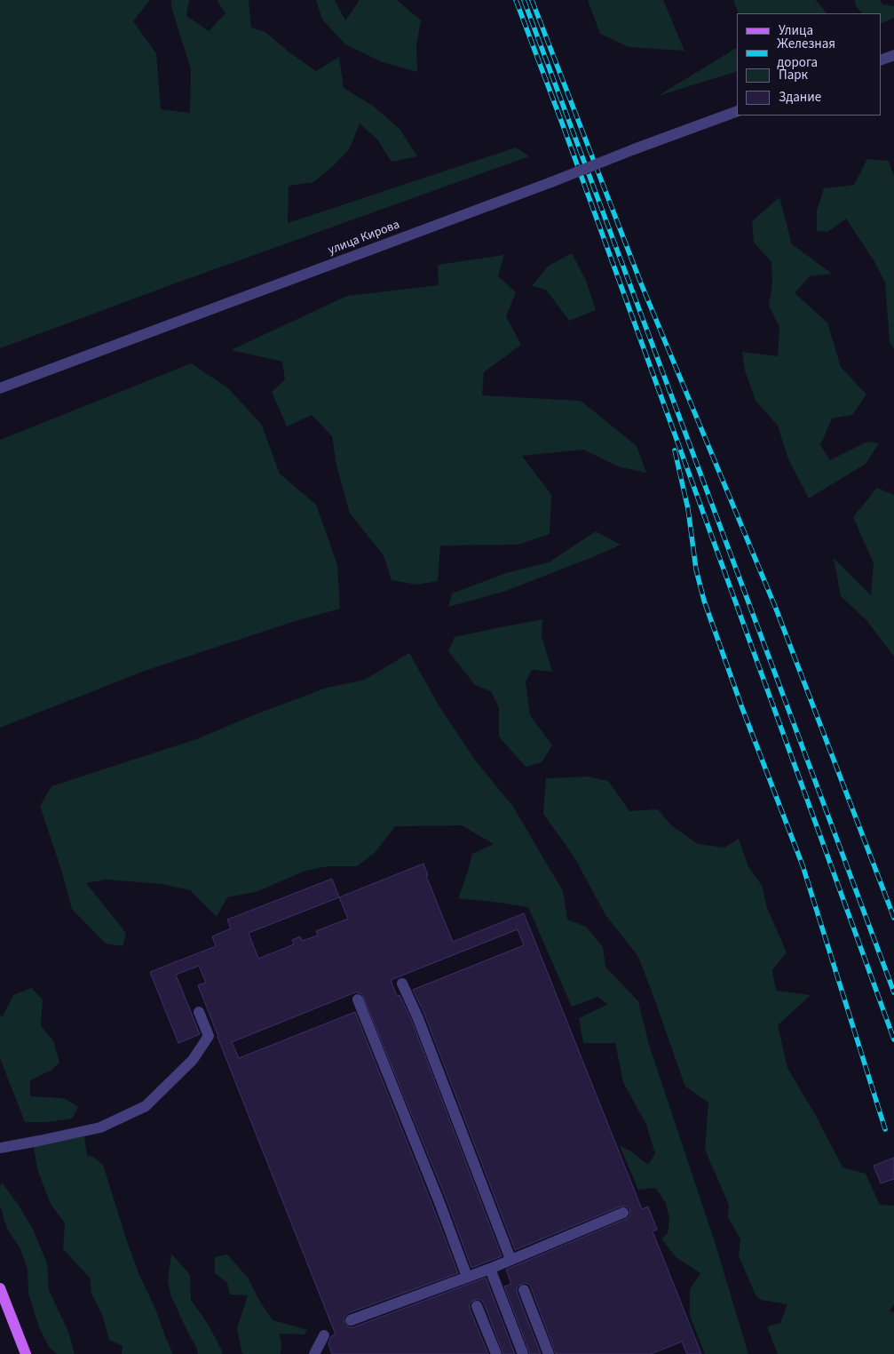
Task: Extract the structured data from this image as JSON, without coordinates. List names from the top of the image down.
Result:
{
  "streets": {
    "street": ["улица Кирова"]
  },
  "legend": [
    "Улица",
    "Железная дорога",
    "Парк",
    "Здание"
  ]
}
